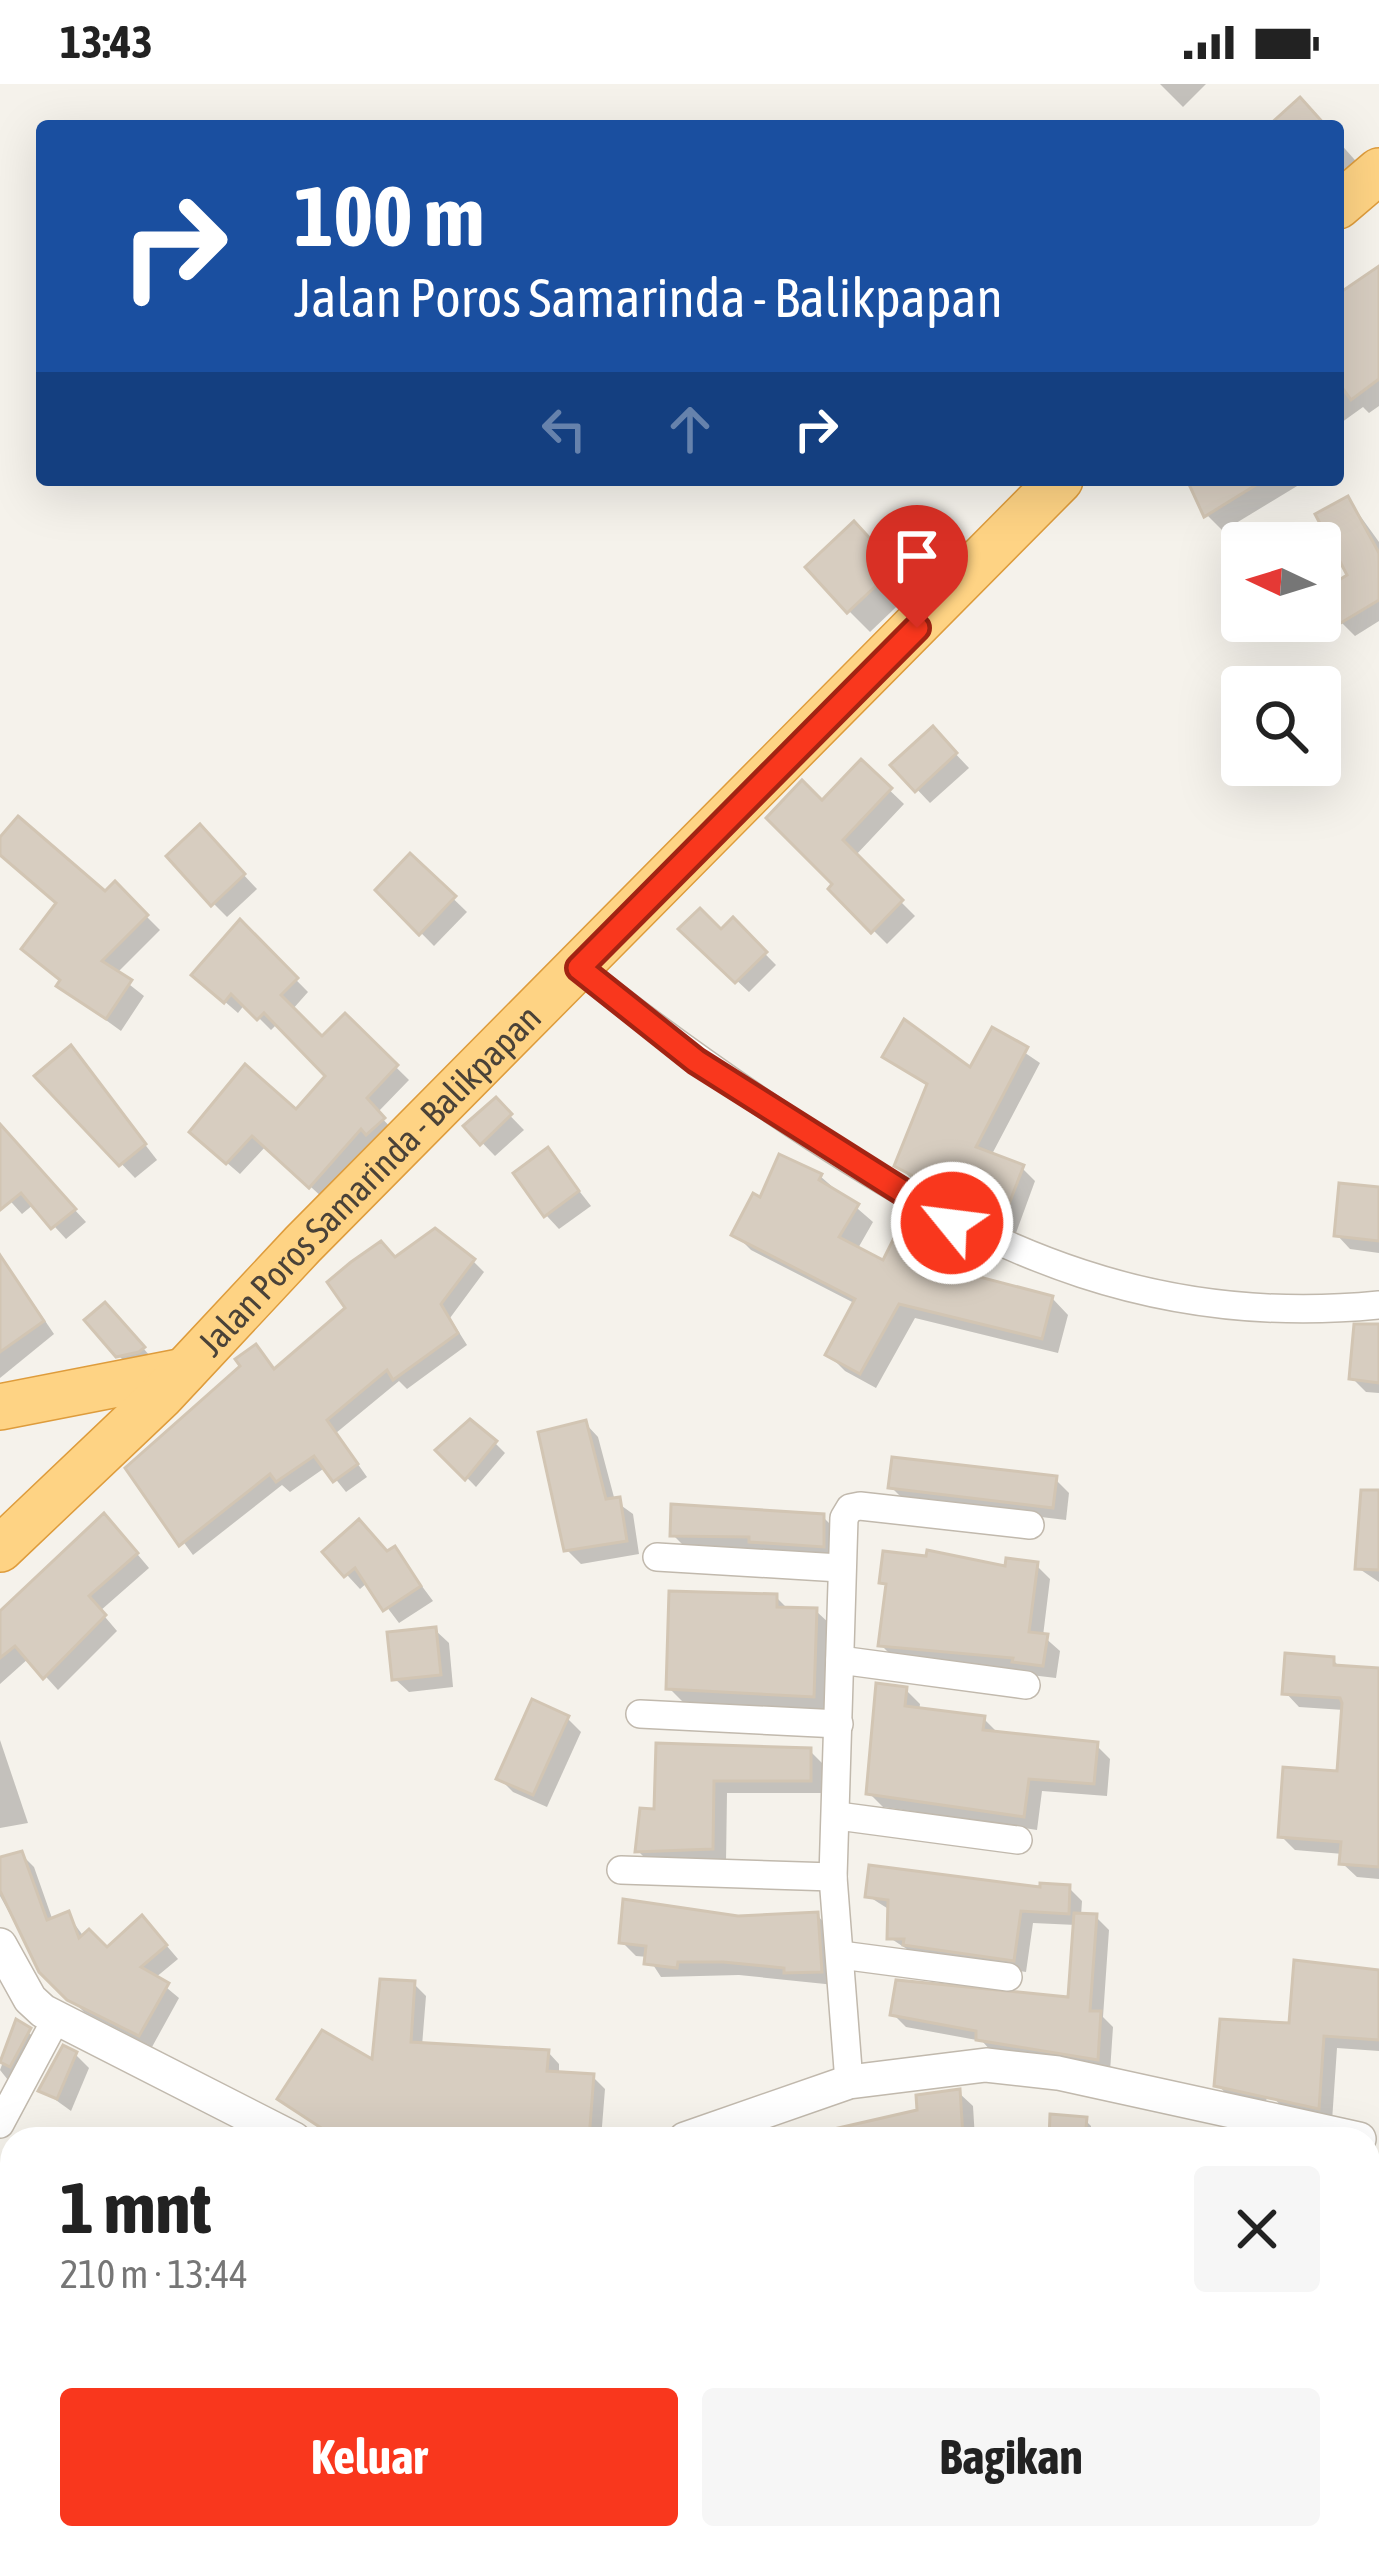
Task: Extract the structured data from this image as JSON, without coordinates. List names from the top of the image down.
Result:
{
  "streets": {
    "highway": ["Jalan Poros Samarinda - Balikpapan"]
  },
  "north": "left",
  "page": {
    "status": "13:43",
    "turn": ["100 m", "Jalan Poros Samarinda - Balikpapan"],
    "heading": ["1 mnt", "210 m · 13:44"],
    "buttons": ["Keluar", "Bagikan"]
  }
}
